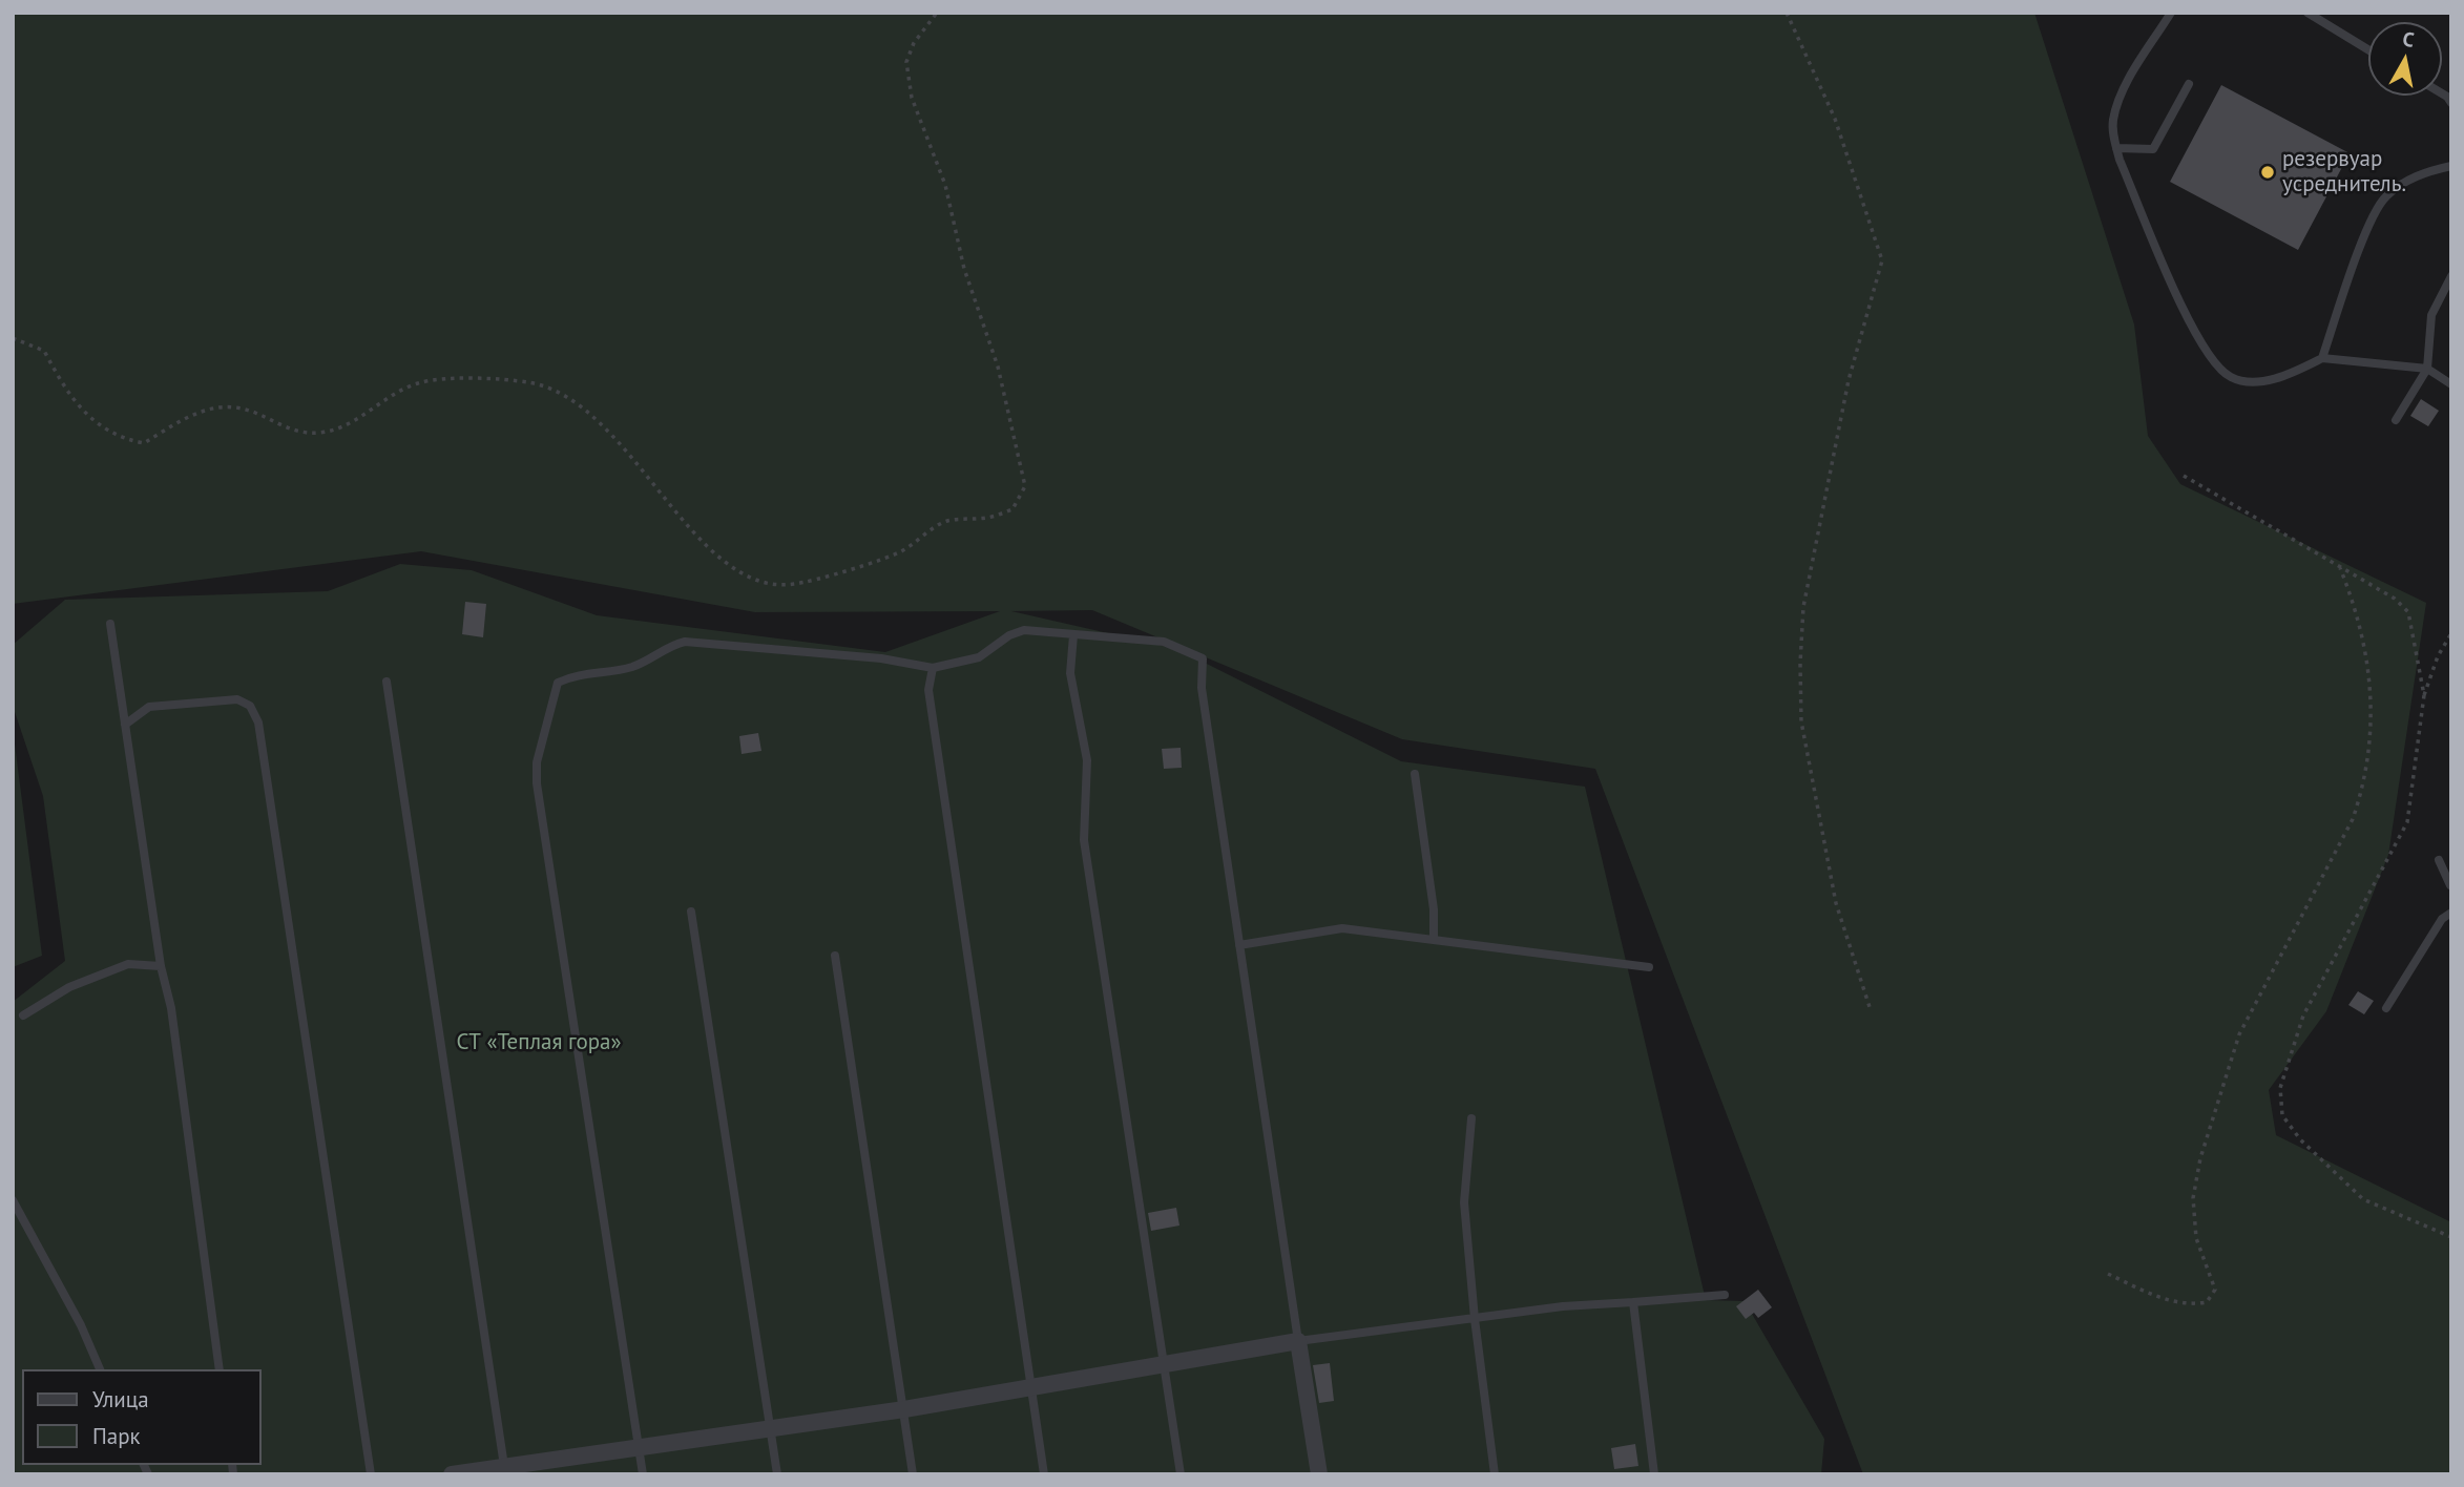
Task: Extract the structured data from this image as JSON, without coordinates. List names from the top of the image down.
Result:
{
  "parks": ["СТ «Теплая гора»"],
  "places": ["резервуар усреднитель."],
  "legend": ["Улица", "Парк"],
  "north": "top"
}
